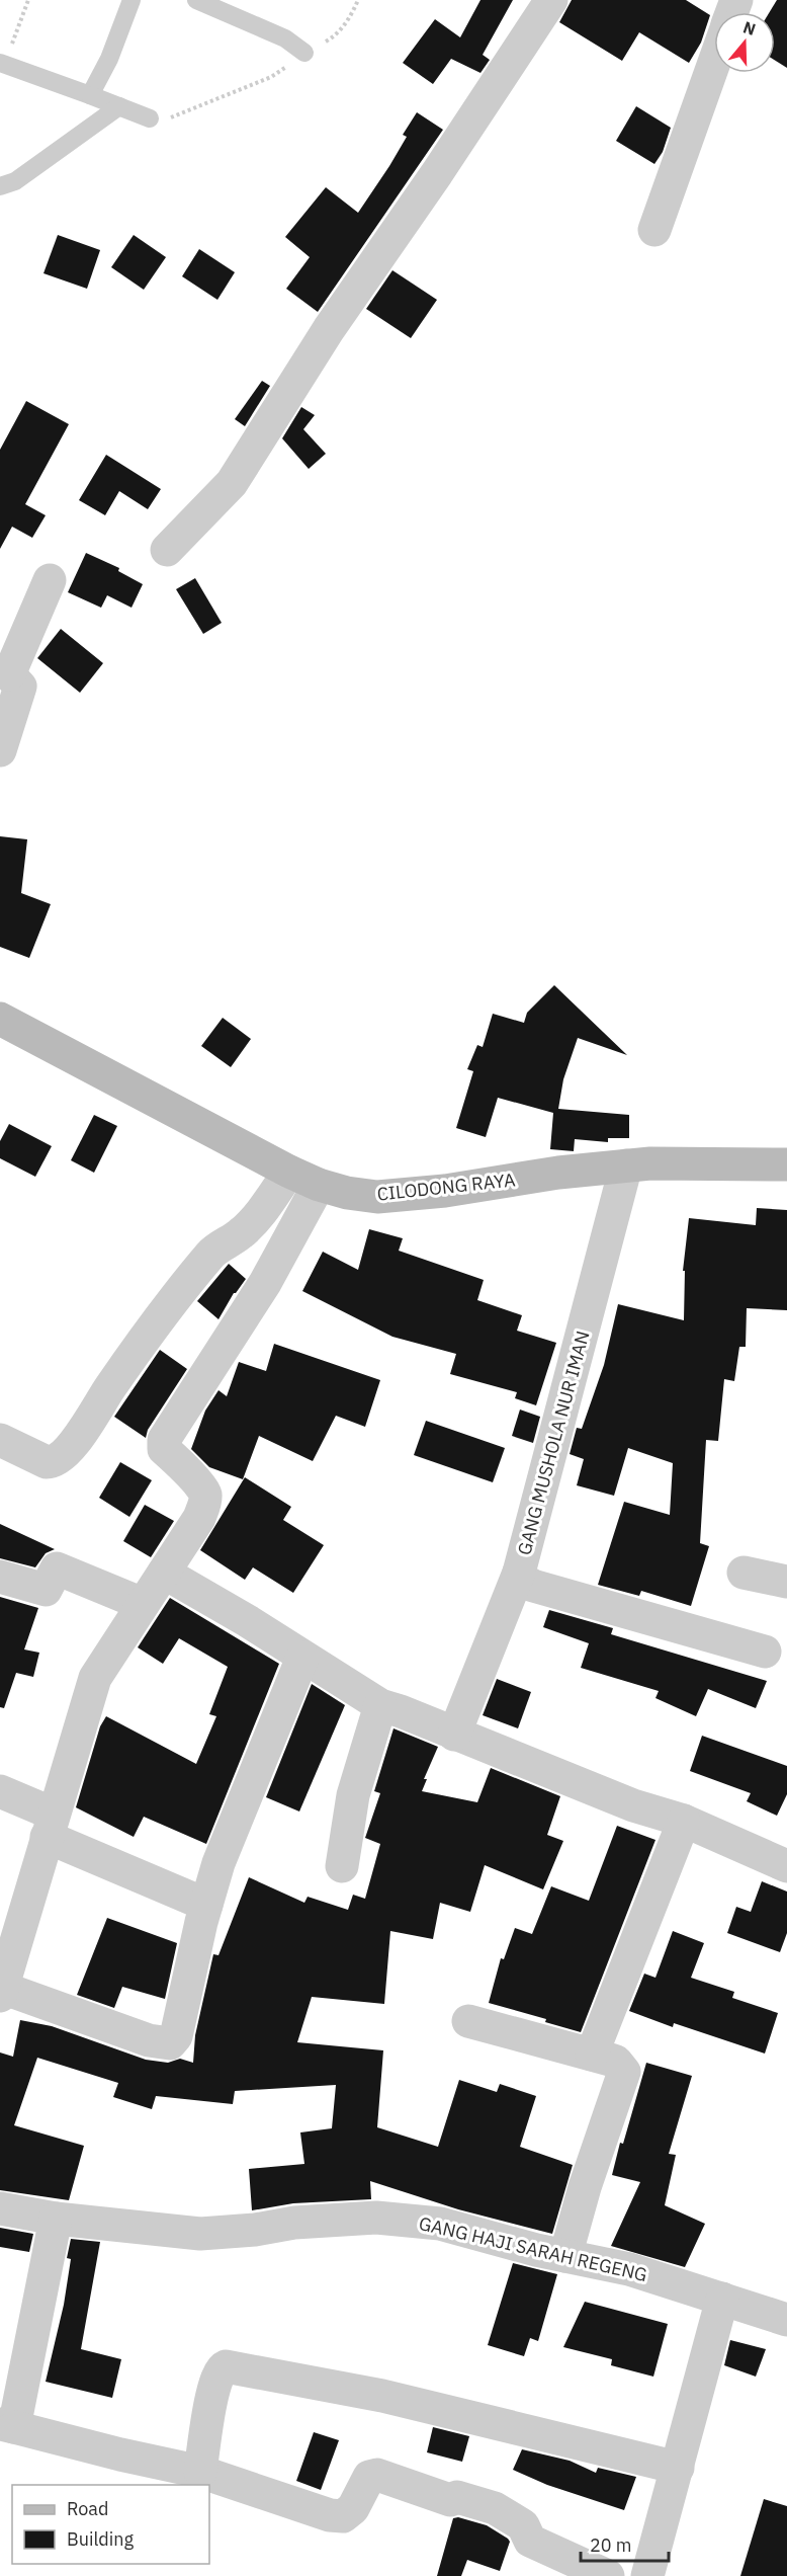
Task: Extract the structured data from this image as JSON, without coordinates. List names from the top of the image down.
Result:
{
  "streets": {
    "street": ["CILODONG RAYA", "GANG MUSHOLA NUR IMAN", "GANG HAJI SARAH REGENG"]
  },
  "crossings": [
    ["CILODONG RAYA", "GANG MUSHOLA NUR IMAN"]
  ],
  "legend": ["Road", "Building"],
  "scale_bar": "20 m",
  "north": "top"
}
